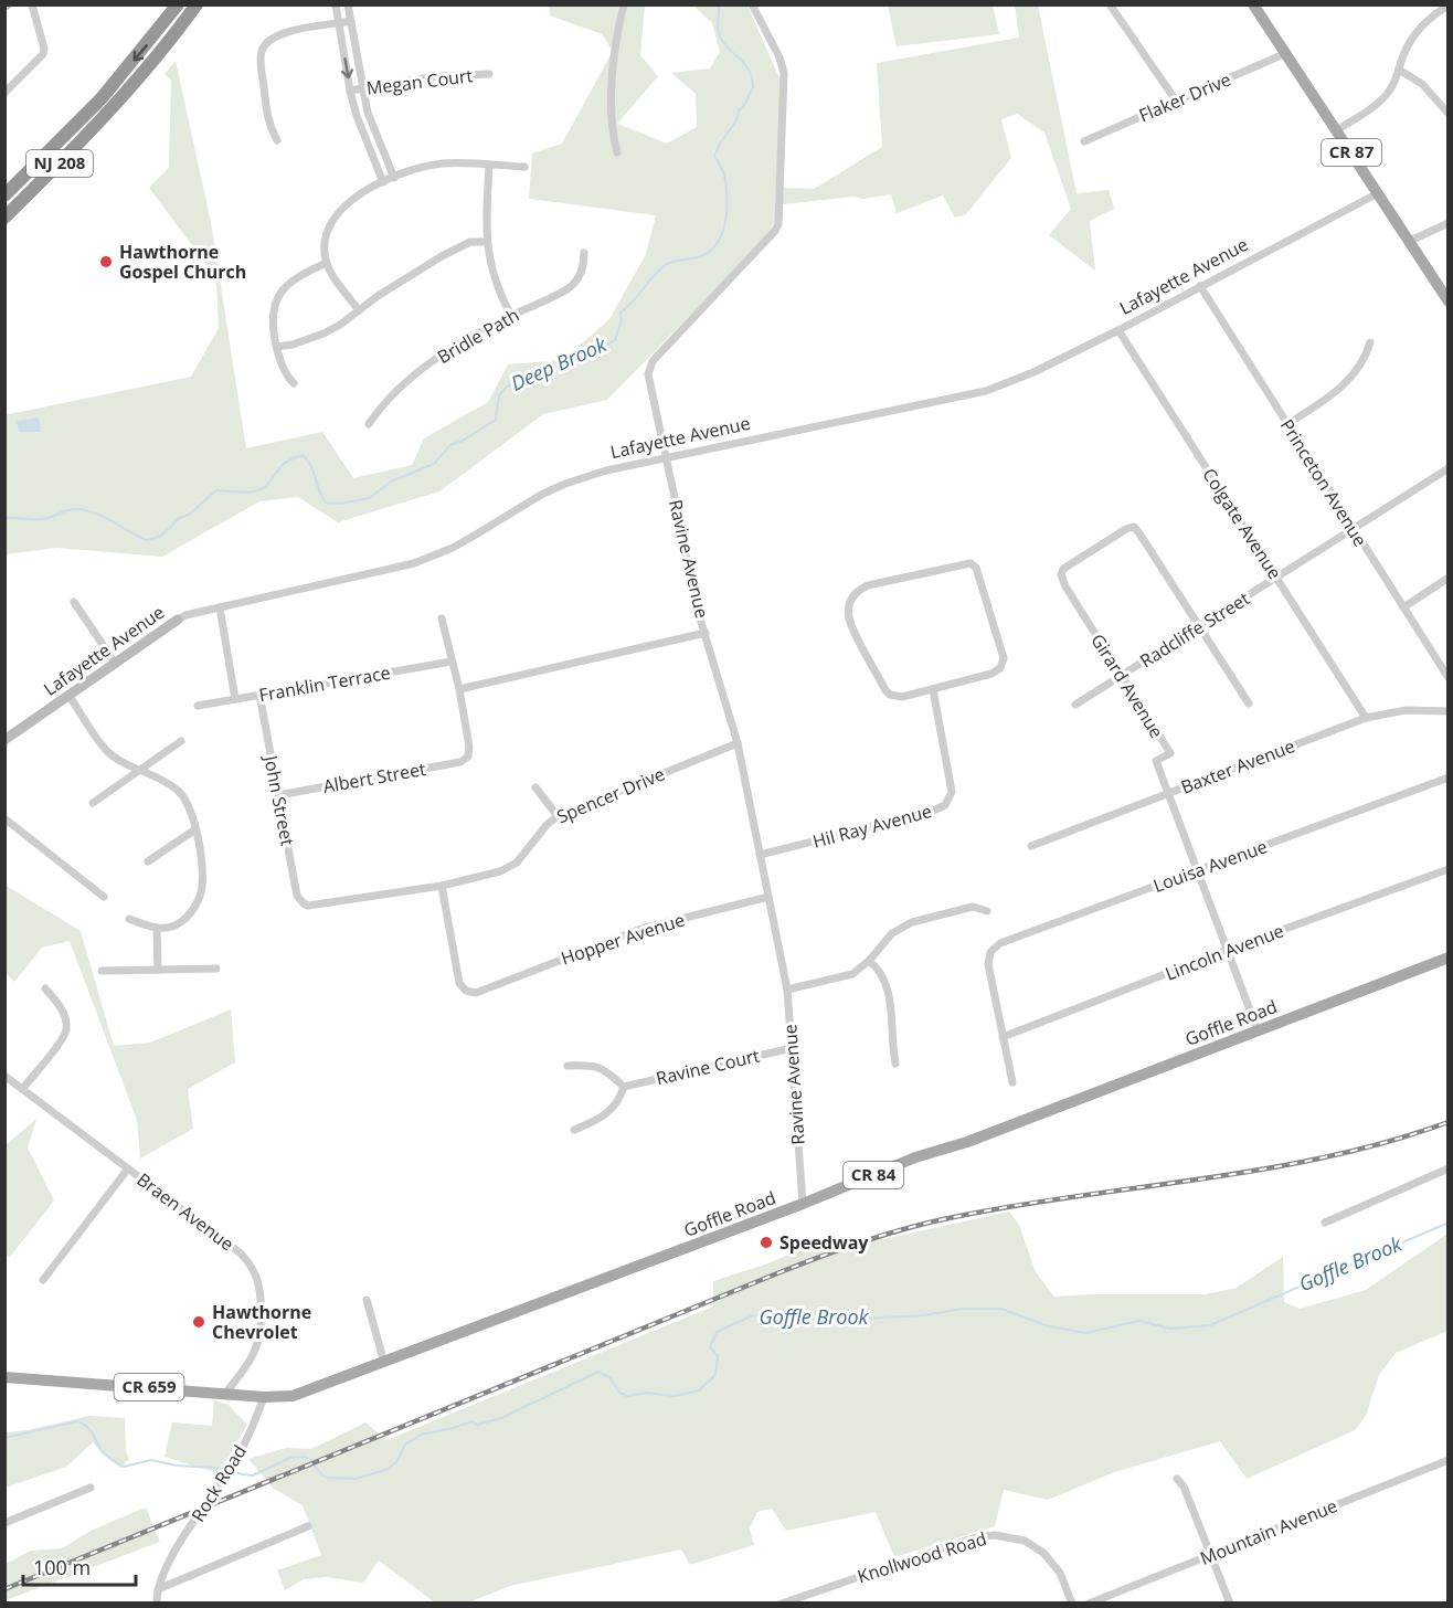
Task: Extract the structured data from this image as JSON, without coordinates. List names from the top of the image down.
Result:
{
  "streets": {
    "highway": ["NJ 208"],
    "main road": [
      "CR 87",
      "Goffle Road",
      "CR 84",
      "CR 659"
    ],
    "street": [
      "Megan Court",
      "Flaker Drive",
      "Lafayette Avenue",
      "Bridle Path",
      "Princeton Avenue",
      "Colgate Avenue",
      "Ravine Avenue",
      "Radcliffe Street",
      "Franklin Terrace",
      "Girard Avenue",
      "Baxter Avenue",
      "Albert Street",
      "Spencer Drive",
      "John Street",
      "Hil Ray Avenue",
      "Louisa Avenue",
      "Hopper Avenue",
      "Lincoln Avenue",
      "Ravine Court",
      "Braen Avenue",
      "Rock Road",
      "Mountain Avenue",
      "Knollwood Road"
    ]
  },
  "crossings": [
    ["Flaker Drive", "CR 87"],
    ["CR 87", "Lafayette Avenue"],
    ["Lafayette Avenue", "Princeton Avenue"],
    ["Lafayette Avenue", "Colgate Avenue"],
    ["Lafayette Avenue", "Ravine Avenue"],
    ["Princeton Avenue", "Radcliffe Street"],
    ["Colgate Avenue", "Radcliffe Street"],
    ["Colgate Avenue", "Baxter Avenue"],
    ["Ravine Avenue", "Spencer Drive"],
    ["Ravine Avenue", "Hil Ray Avenue"],
    ["Ravine Avenue", "Hopper Avenue"],
    ["Ravine Avenue", "Goffle Road"],
    ["Ravine Avenue", "Ravine Court"],
    ["Radcliffe Street", "Girard Avenue"],
    ["Franklin Terrace", "John Street"],
    ["Girard Avenue", "Baxter Avenue"],
    ["Albert Street", "John Street"],
    ["Spencer Drive", "John Street"],
    ["Spencer Drive", "Hopper Avenue"],
    ["Louisa Avenue", "Lincoln Avenue"],
    ["Goffle Road", "Braen Avenue"],
    ["Goffle Road", "Rock Road"]
  ],
  "water": ["Deep Brook", "Goffle Brook"],
  "places": ["Hawthorne Gospel Church", "Speedway", "Hawthorne Chevrolet"],
  "scale_bar": "100 m"
}
